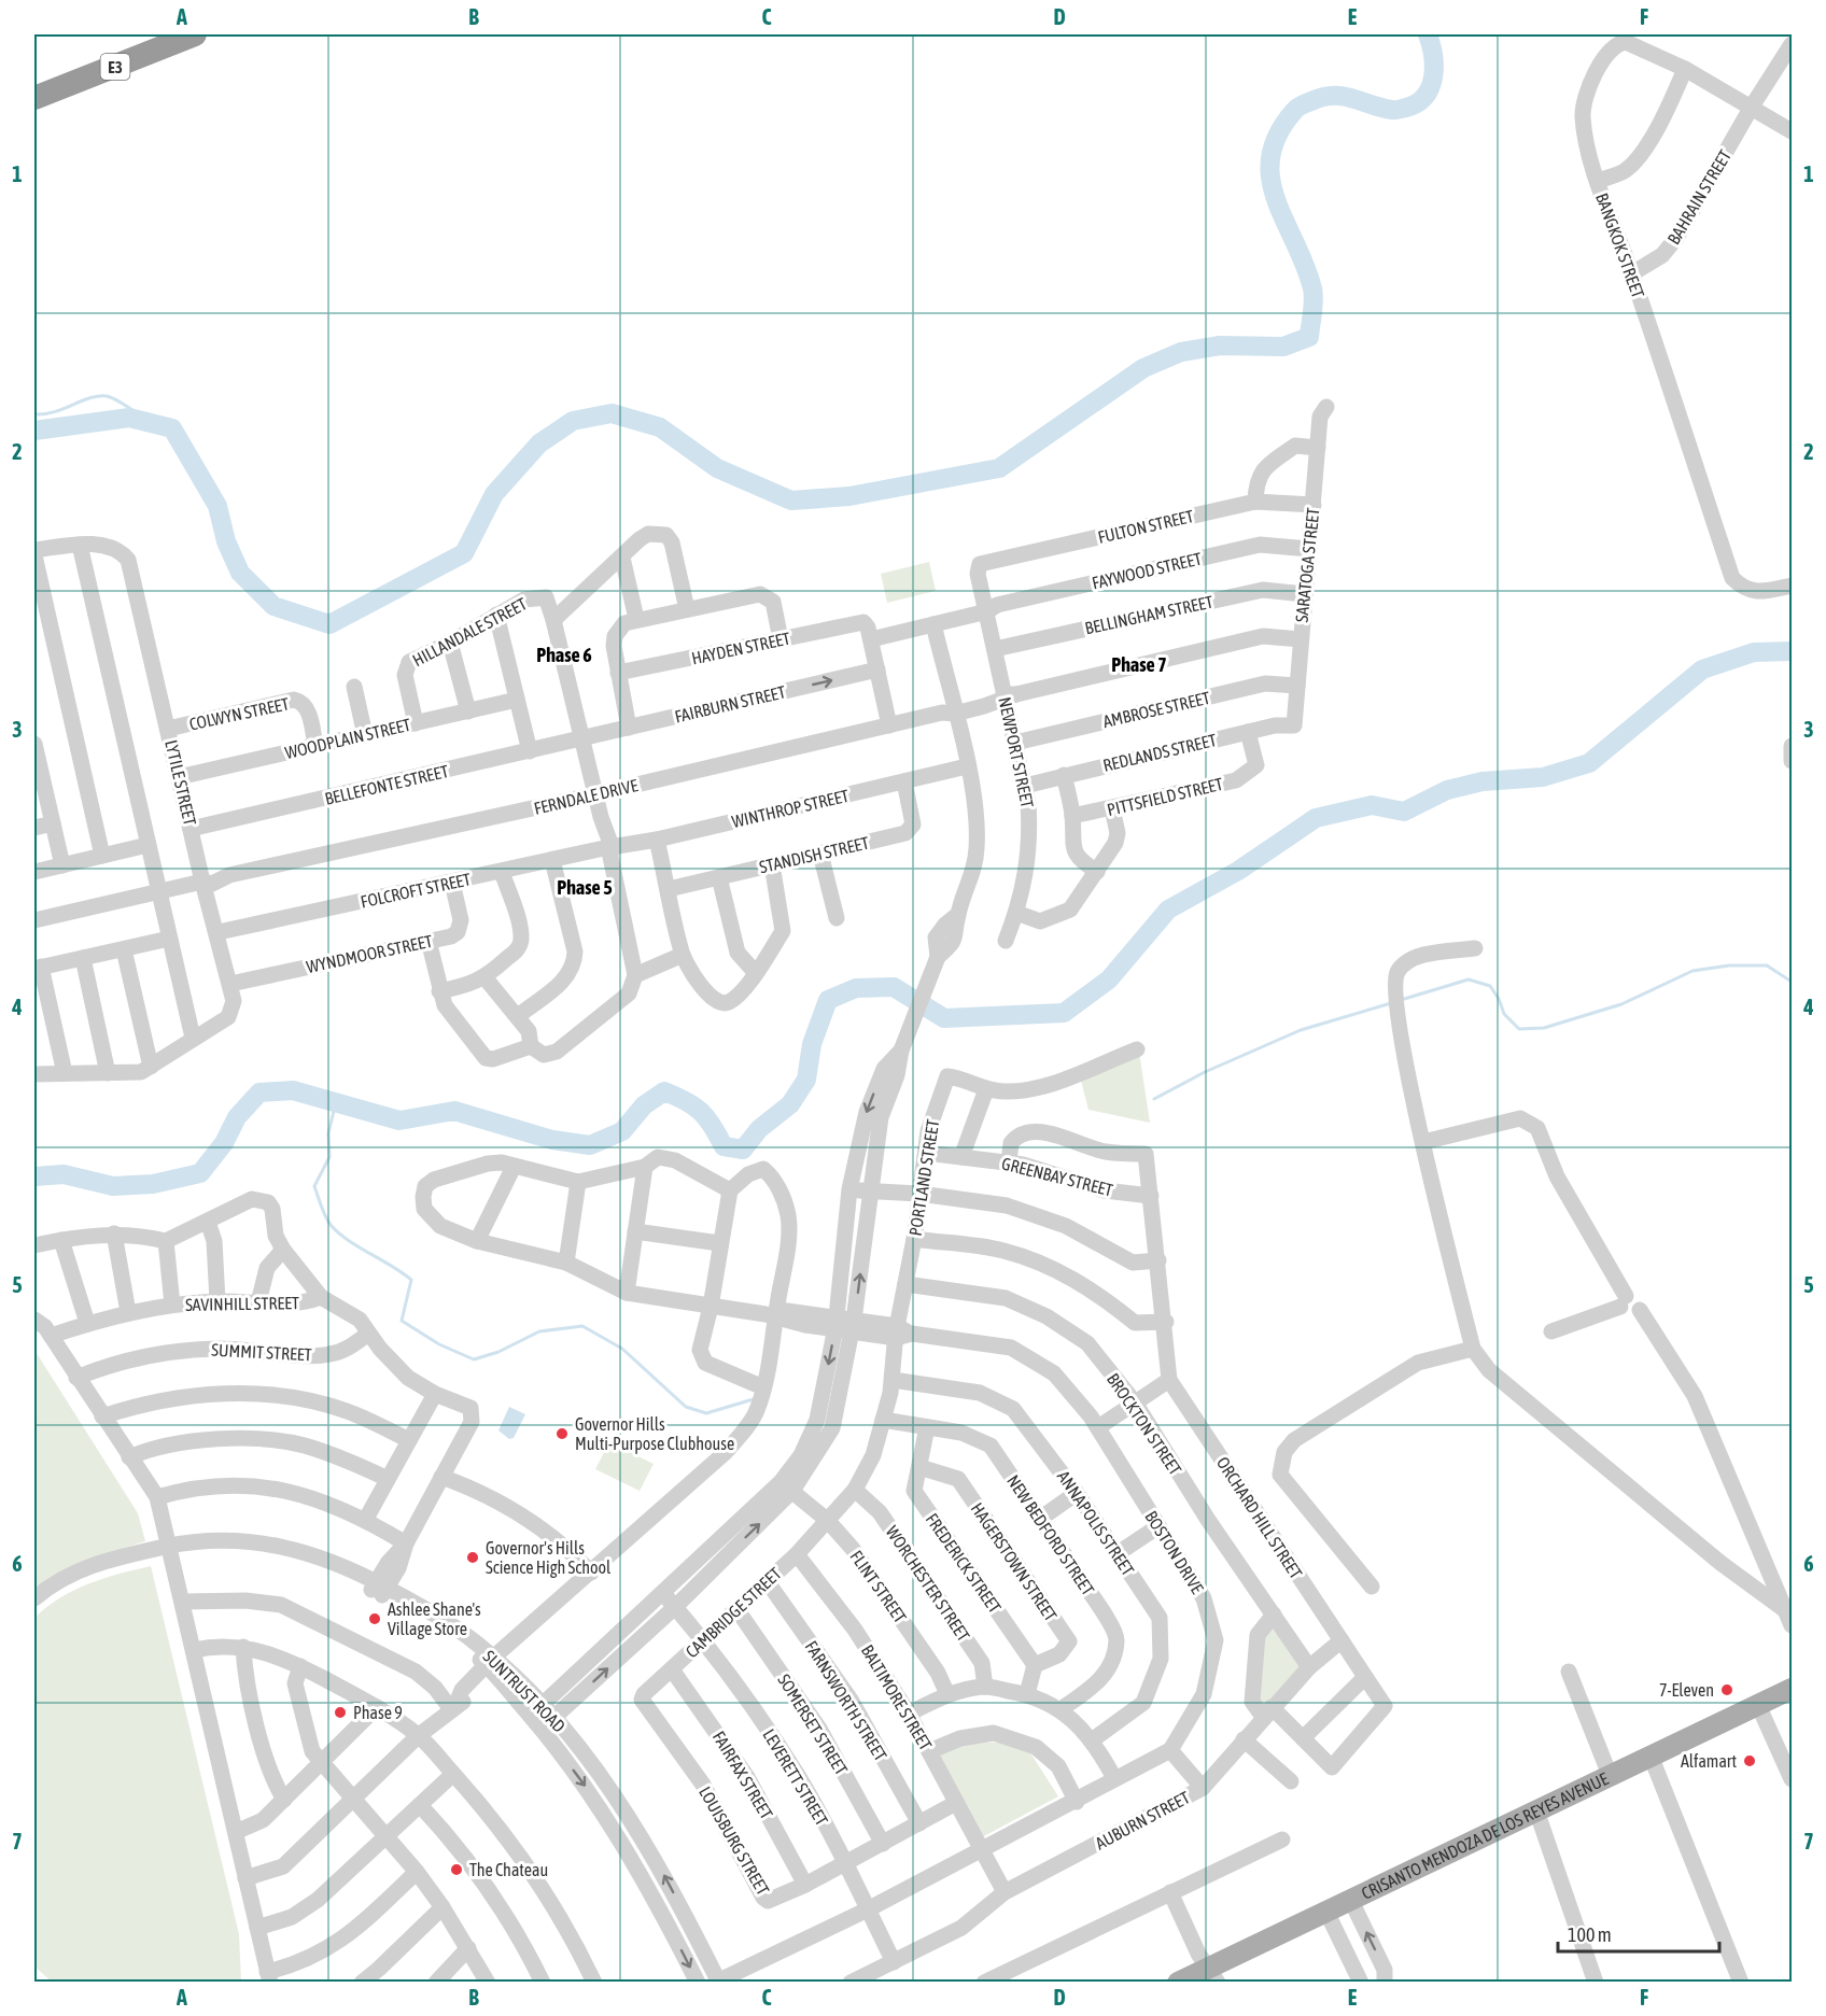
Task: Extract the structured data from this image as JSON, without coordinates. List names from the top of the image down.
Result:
{
  "streets": {
    "highway": ["E3"],
    "main road": ["CRISANTO MENDOZA DE LOS REYES AVENUE"],
    "street": [
      "BAHRAIN STREET",
      "BANGKOK STREET",
      "FULTON STREET",
      "SARATOGA STREET",
      "FAYWOOD STREET",
      "BELLINGHAM STREET",
      "HILLANDALE STREET",
      "HAYDEN STREET",
      "FAIRBURN STREET",
      "AMBROSE STREET",
      "COLWYN STREET",
      "WOODPLAIN STREET",
      "NEWPORT STREET",
      "REDLANDS STREET",
      "LYTILE STREET",
      "BELLEFONTE STREET",
      "FERNDALE DRIVE",
      "PITTSFIELD STREET",
      "WINTHROP STREET",
      "STANDISH STREET",
      "FOLCROFT STREET",
      "WYNDMOOR STREET",
      "GREENBAY STREET",
      "PORTLAND STREET",
      "SAVINHILL STREET",
      "SUMMIT STREET",
      "BROCKTON STREET",
      "ORCHARD HILL STREET",
      "ANNAPOLIS STREET",
      "NEW BEDFORD STREET",
      "BOSTON DRIVE",
      "HAGERSTOWN STREET",
      "FREDERICK STREET",
      "WORCHESTER STREET",
      "FLINT STREET",
      "CAMBRIDGE STREET",
      "SUNTRUST ROAD",
      "BALTIMORE STREET",
      "FARNSWORTH STREET",
      "SOMERSET STREET",
      "FAIRFAX STREET",
      "LEVERETT STREET",
      "AUBURN STREET",
      "LOUISBURG STREET"
    ]
  },
  "crossings": [
    ["BAHRAIN STREET", "BANGKOK STREET"],
    ["FULTON STREET", "SARATOGA STREET"],
    ["FULTON STREET", "NEWPORT STREET"],
    ["SARATOGA STREET", "FAYWOOD STREET"],
    ["SARATOGA STREET", "BELLINGHAM STREET"],
    ["SARATOGA STREET", "AMBROSE STREET"],
    ["SARATOGA STREET", "REDLANDS STREET"],
    ["SARATOGA STREET", "FERNDALE DRIVE"],
    ["FAYWOOD STREET", "HAYDEN STREET"],
    ["FAYWOOD STREET", "NEWPORT STREET"],
    ["BELLINGHAM STREET", "NEWPORT STREET"],
    ["HILLANDALE STREET", "WOODPLAIN STREET"],
    ["FAIRBURN STREET", "BELLEFONTE STREET"],
    ["AMBROSE STREET", "NEWPORT STREET"],
    ["COLWYN STREET", "WOODPLAIN STREET"],
    ["COLWYN STREET", "LYTILE STREET"],
    ["WOODPLAIN STREET", "LYTILE STREET"],
    ["NEWPORT STREET", "REDLANDS STREET"],
    ["NEWPORT STREET", "FERNDALE DRIVE"],
    ["REDLANDS STREET", "PITTSFIELD STREET"],
    ["LYTILE STREET", "BELLEFONTE STREET"],
    ["LYTILE STREET", "FERNDALE DRIVE"],
    ["LYTILE STREET", "FOLCROFT STREET"],
    ["LYTILE STREET", "WYNDMOOR STREET"],
    ["WINTHROP STREET", "STANDISH STREET"],
    ["WINTHROP STREET", "FOLCROFT STREET"],
    ["FOLCROFT STREET", "WYNDMOOR STREET"],
    ["GREENBAY STREET", "PORTLAND STREET"],
    ["PORTLAND STREET", "BROCKTON STREET"],
    ["PORTLAND STREET", "ANNAPOLIS STREET"],
    ["PORTLAND STREET", "NEW BEDFORD STREET"],
    ["PORTLAND STREET", "BOSTON DRIVE"],
    ["PORTLAND STREET", "CAMBRIDGE STREET"],
    ["BROCKTON STREET", "AUBURN STREET"],
    ["ORCHARD HILL STREET", "AUBURN STREET"],
    ["NEW BEDFORD STREET", "FREDERICK STREET"],
    ["NEW BEDFORD STREET", "CAMBRIDGE STREET"],
    ["HAGERSTOWN STREET", "FREDERICK STREET"],
    ["WORCHESTER STREET", "CAMBRIDGE STREET"],
    ["FLINT STREET", "CAMBRIDGE STREET"],
    ["CAMBRIDGE STREET", "BALTIMORE STREET"],
    ["CAMBRIDGE STREET", "FARNSWORTH STREET"],
    ["CAMBRIDGE STREET", "SOMERSET STREET"],
    ["CAMBRIDGE STREET", "FAIRFAX STREET"],
    ["CAMBRIDGE STREET", "LEVERETT STREET"],
    ["CAMBRIDGE STREET", "LOUISBURG STREET"],
    ["BALTIMORE STREET", "AUBURN STREET"],
    ["BALTIMORE STREET", "LOUISBURG STREET"],
    ["FARNSWORTH STREET", "LOUISBURG STREET"],
    ["SOMERSET STREET", "LOUISBURG STREET"],
    ["FAIRFAX STREET", "LOUISBURG STREET"],
    ["LEVERETT STREET", "AUBURN STREET"],
    ["LEVERETT STREET", "LOUISBURG STREET"]
  ],
  "one_way": ["FAIRBURN STREET"],
  "districts": ["Phase 6", "Phase 7", "Phase 5"],
  "places": [
    "Governor Hills Multi-Purpose Clubhouse",
    "Governor's Hills Science High School",
    "Ashlee Shane's Village Store",
    "7-Eleven",
    "Phase 9",
    "Alfamart",
    "The Chateau"
  ],
  "scale_bar": "100 m",
  "grid": {
    "columns": [
      "A",
      "B",
      "C",
      "D",
      "E",
      "F"
    ],
    "rows": [
      "1",
      "2",
      "3",
      "4",
      "5",
      "6",
      "7"
    ]
  }
}
